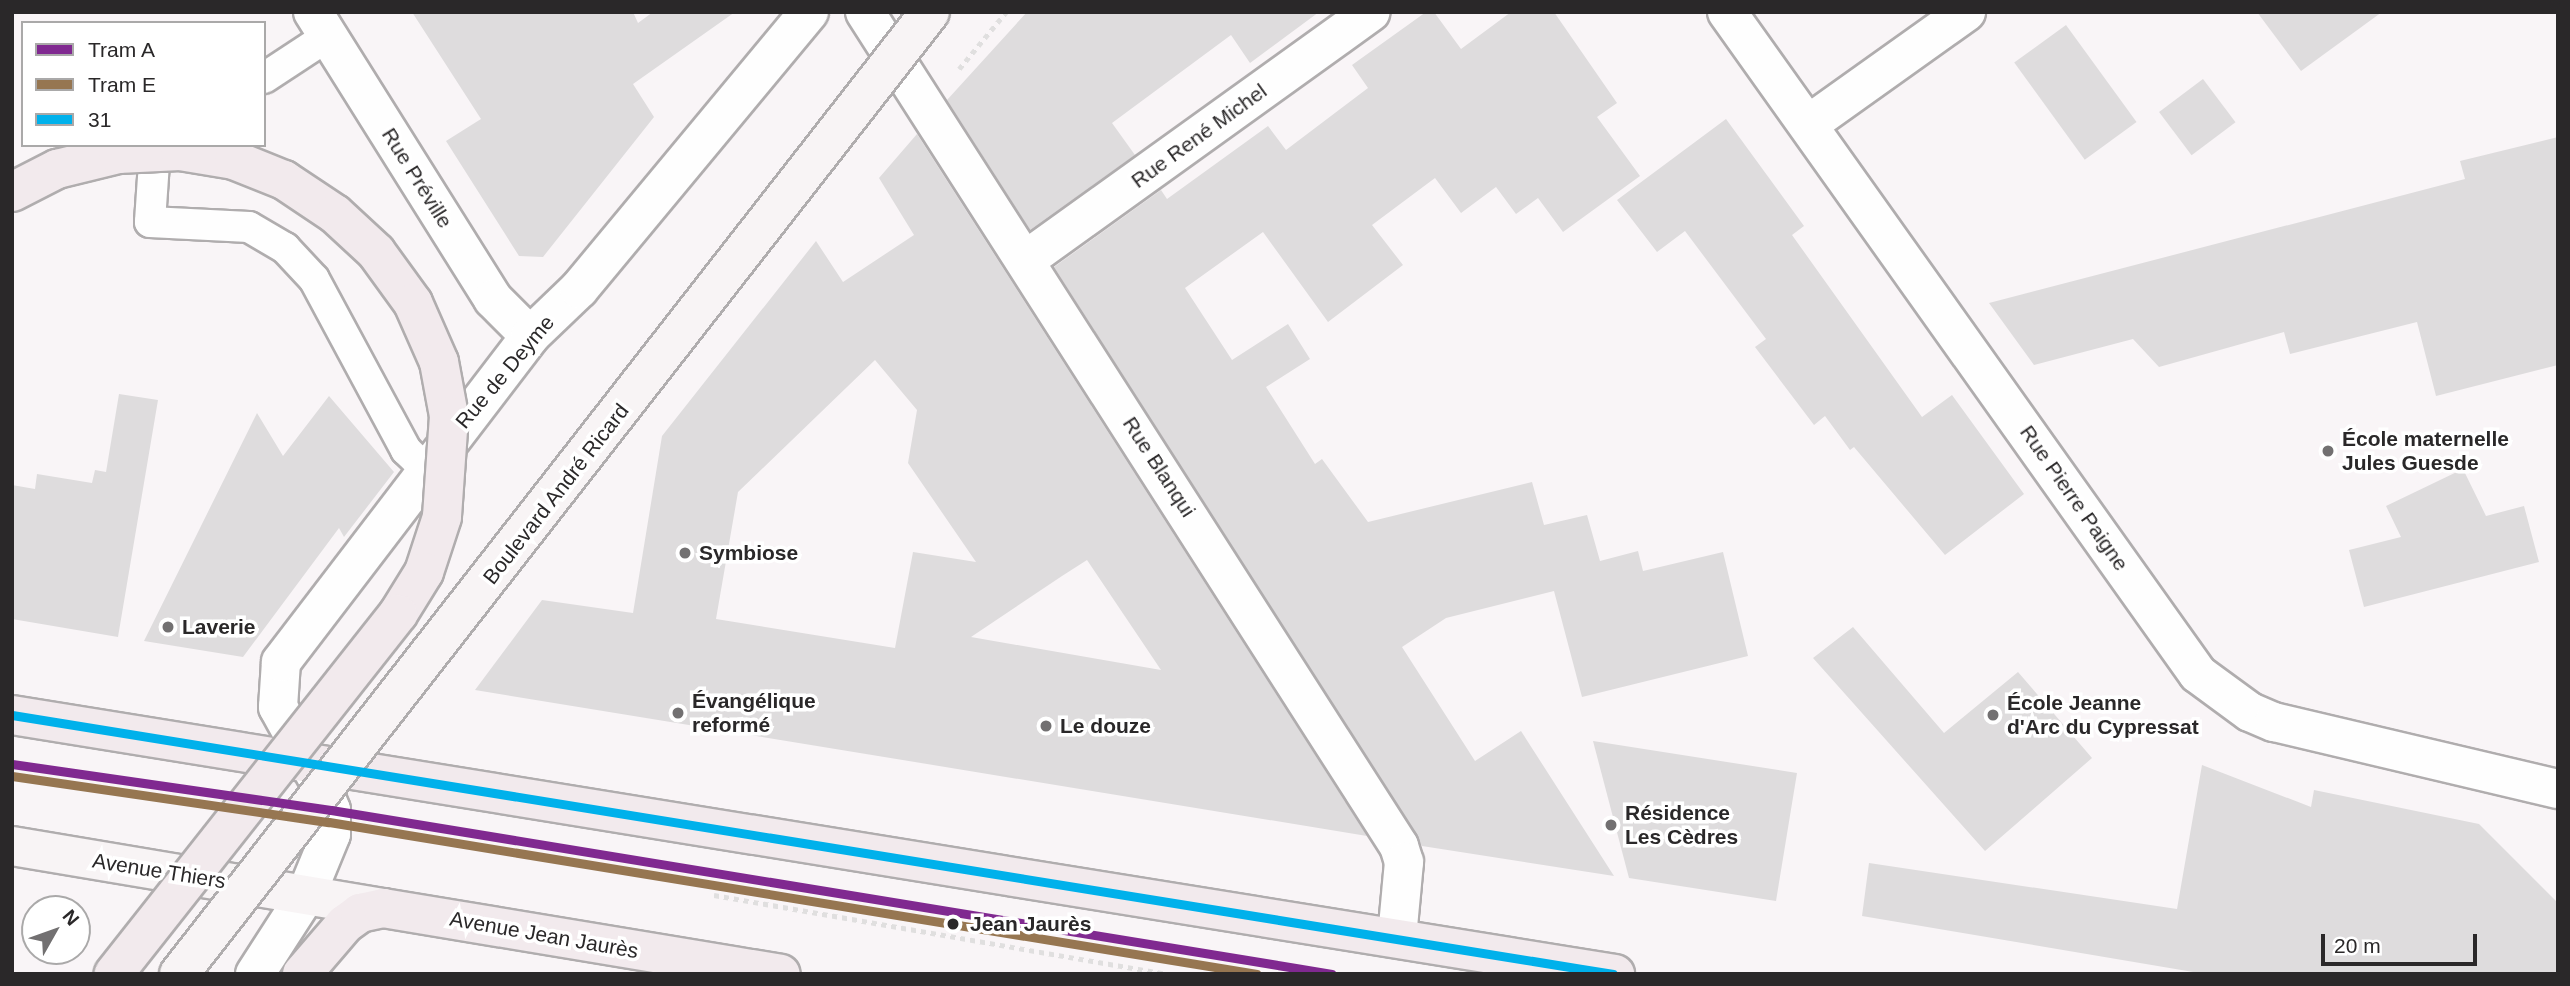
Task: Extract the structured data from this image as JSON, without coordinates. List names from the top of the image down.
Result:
{
  "streets": {
    "main road": ["Boulevard André Ricard", "Avenue Thiers", "Avenue Jean Jaurès"],
    "street": [
      "Rue René Michel",
      "Rue Préville",
      "Rue de Deyme",
      "Rue Blanqui",
      "Rue Pierre Paigne"
    ]
  },
  "crossings": [
    ["Rue René Michel", "Rue Blanqui"],
    ["Rue Préville", "Rue de Deyme"],
    ["Rue de Deyme", "Avenue Thiers"],
    ["Rue de Deyme", "Avenue Jean Jaurès"],
    ["Avenue Thiers", "Avenue Jean Jaurès"]
  ],
  "places": [
    "École maternelle Jules Guesde",
    "Symbiose",
    "Laverie",
    "Évangélique reformé",
    "École Jeanne d'Arc du Cypressat",
    "Le douze",
    "Résidence Les Cèdres",
    "Jean Jaurès"
  ],
  "lines": ["transit line 31", "tram line A", "tram line E"],
  "legend": ["Tram A", "Tram E", "31"],
  "scale_bar": "20 m",
  "north": "top right"
}
